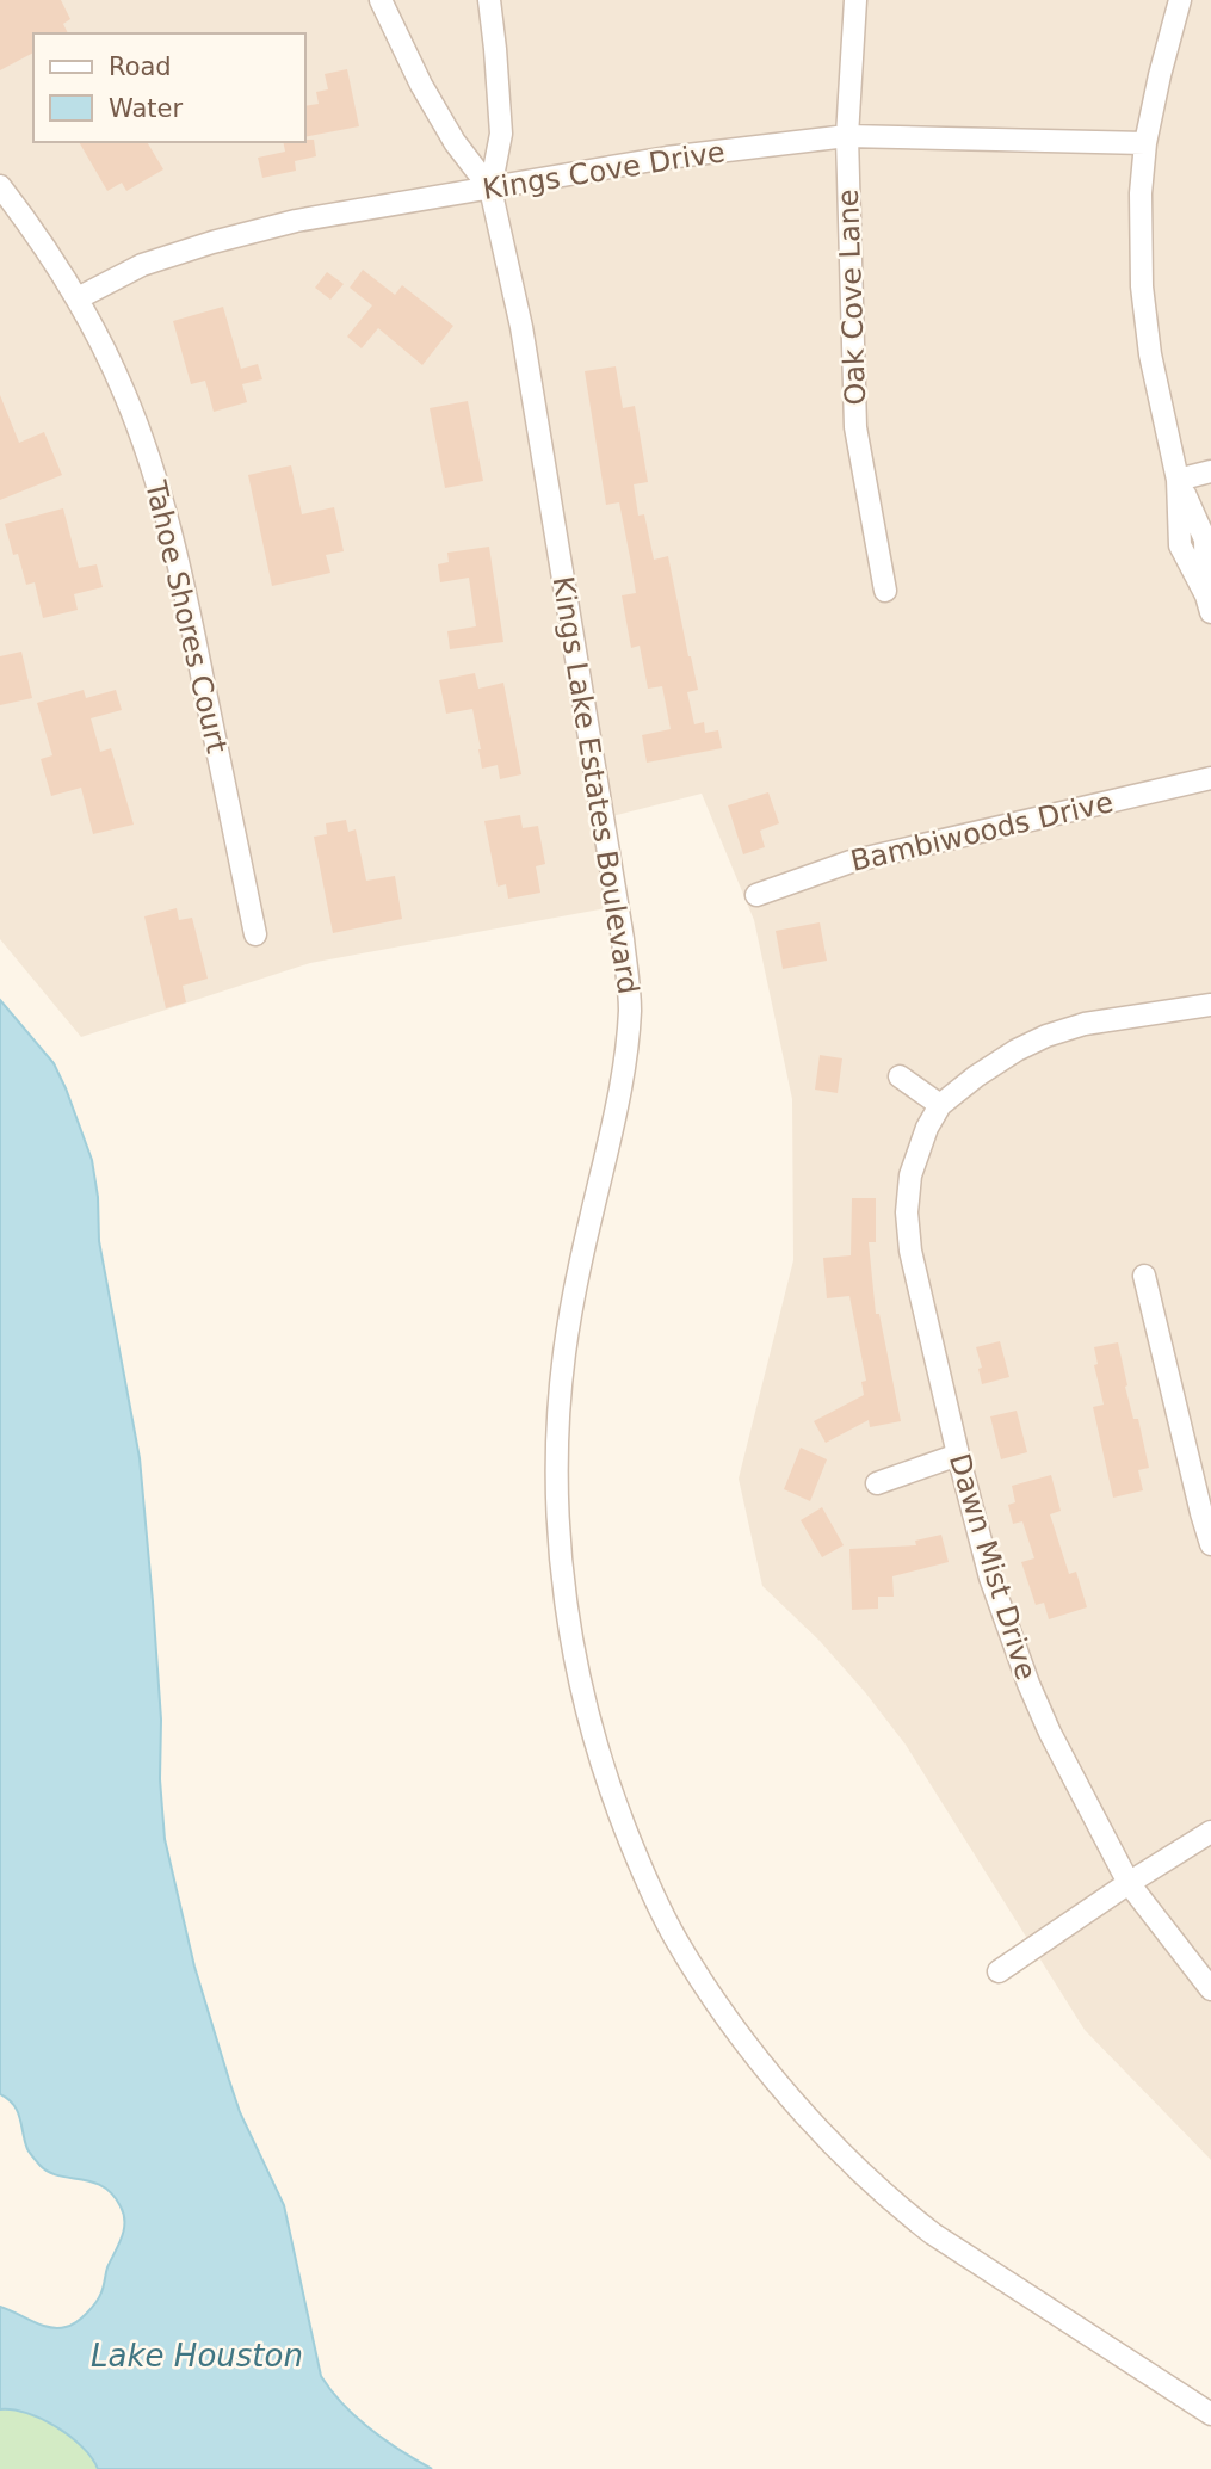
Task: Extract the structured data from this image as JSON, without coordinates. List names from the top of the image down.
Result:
{
  "streets": {
    "street": [
      "Kings Cove Drive",
      "Oak Cove Lane",
      "Tahoe Shores Court",
      "Kings Lake Estates Boulevard",
      "Bambiwoods Drive",
      "Dawn Mist Drive"
    ]
  },
  "crossings": [
    ["Kings Cove Drive", "Oak Cove Lane"],
    ["Kings Cove Drive", "Tahoe Shores Court"],
    ["Kings Cove Drive", "Kings Lake Estates Boulevard"]
  ],
  "water": ["Lake Houston"],
  "legend": ["Road", "Water"]
}
